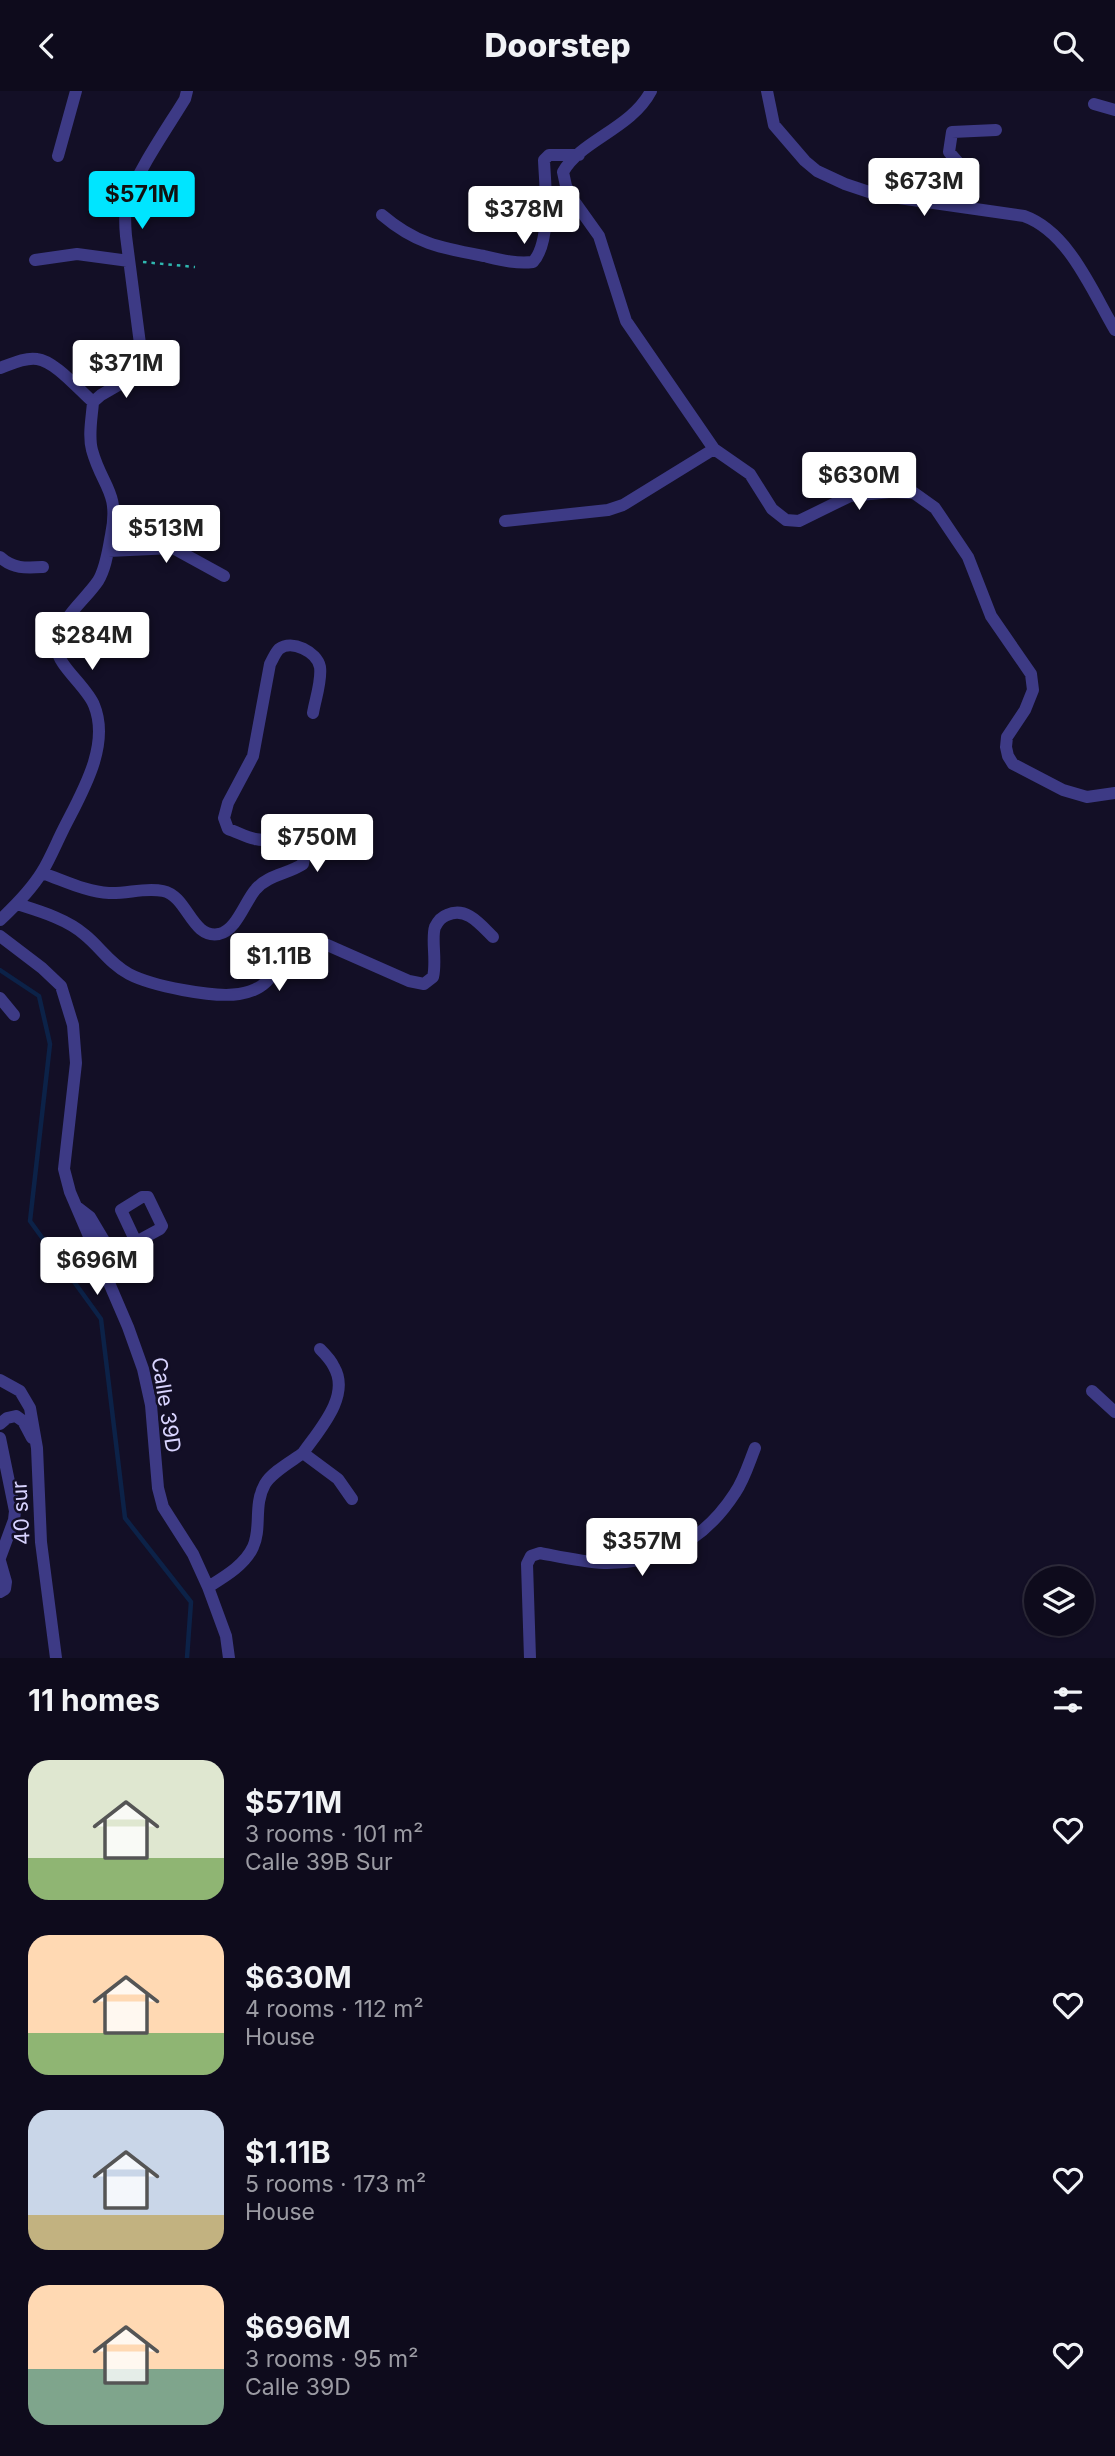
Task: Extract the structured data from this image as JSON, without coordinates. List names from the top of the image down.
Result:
{
  "streets": {
    "street": ["Calle 39D", "40 sur"]
  },
  "page": {
    "header": "Doorstep",
    "price": [
      "$673M",
      "$571M",
      "$378M",
      "$371M",
      "$630M",
      "$513M",
      "$284M",
      "$750M",
      "$1.11B",
      "$696M",
      "$357M"
    ],
    "heading": "11 homes",
    "list": [
      {
        "name": "$571M",
        "note": "3 rooms · 101 m² · Calle 39B Sur"
      },
      {
        "name": "$630M",
        "note": "4 rooms · 112 m² · House"
      },
      {
        "name": "$1.11B",
        "note": "5 rooms · 173 m² · House"
      },
      {
        "name": "$696M",
        "note": "3 rooms · 95 m² · Calle 39D"
      }
    ]
  }
}
